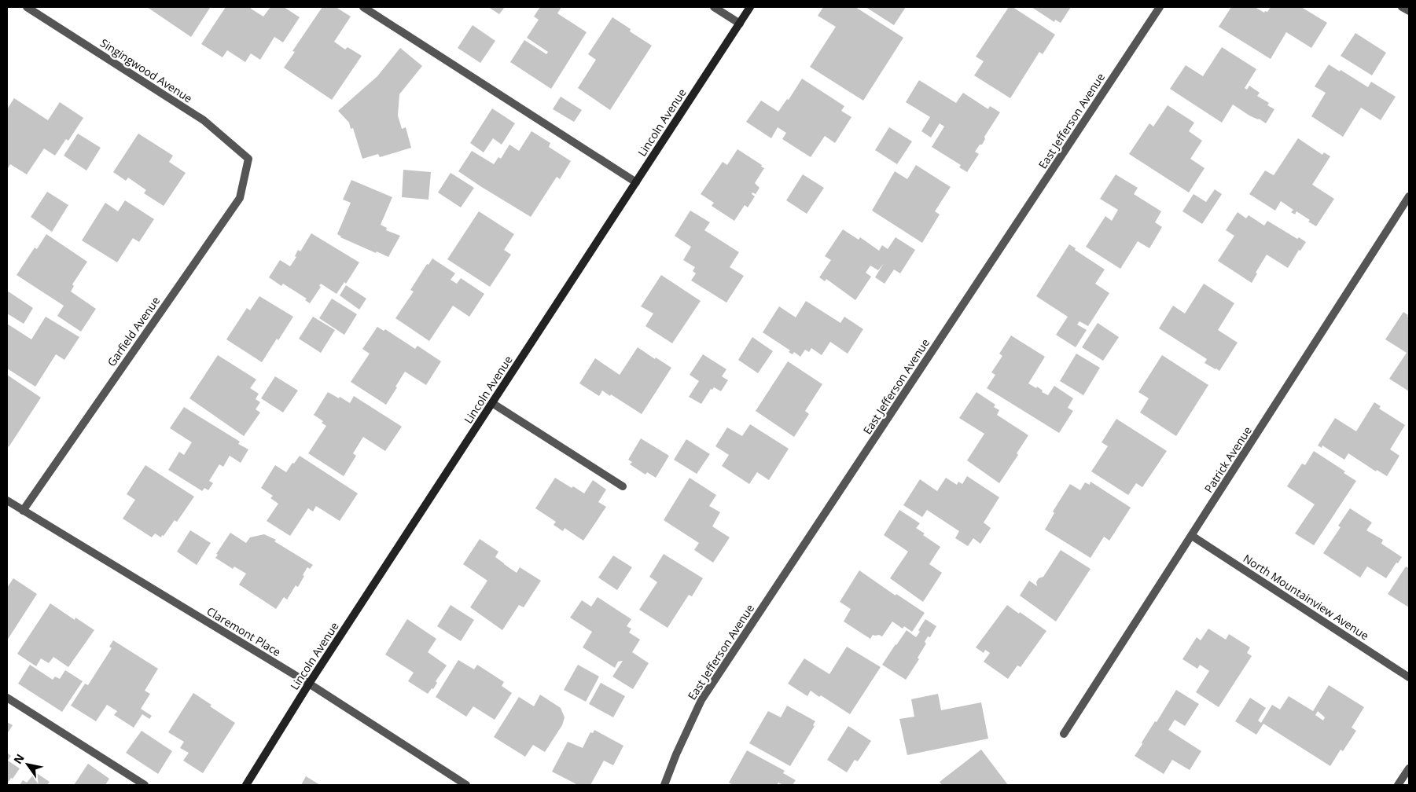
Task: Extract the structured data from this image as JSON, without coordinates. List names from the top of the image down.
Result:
{
  "streets": {
    "street": [
      "Singingwood Avenue",
      "East Jefferson Avenue",
      "Lincoln Avenue",
      "Garfield Avenue",
      "Patrick Avenue",
      "North Mountainview Avenue",
      "Claremont Place"
    ]
  },
  "crossings": [
    ["Singingwood Avenue", "Garfield Avenue"],
    ["Lincoln Avenue", "Claremont Place"],
    ["Garfield Avenue", "Claremont Place"],
    ["Patrick Avenue", "North Mountainview Avenue"]
  ],
  "north": "top left"
}
